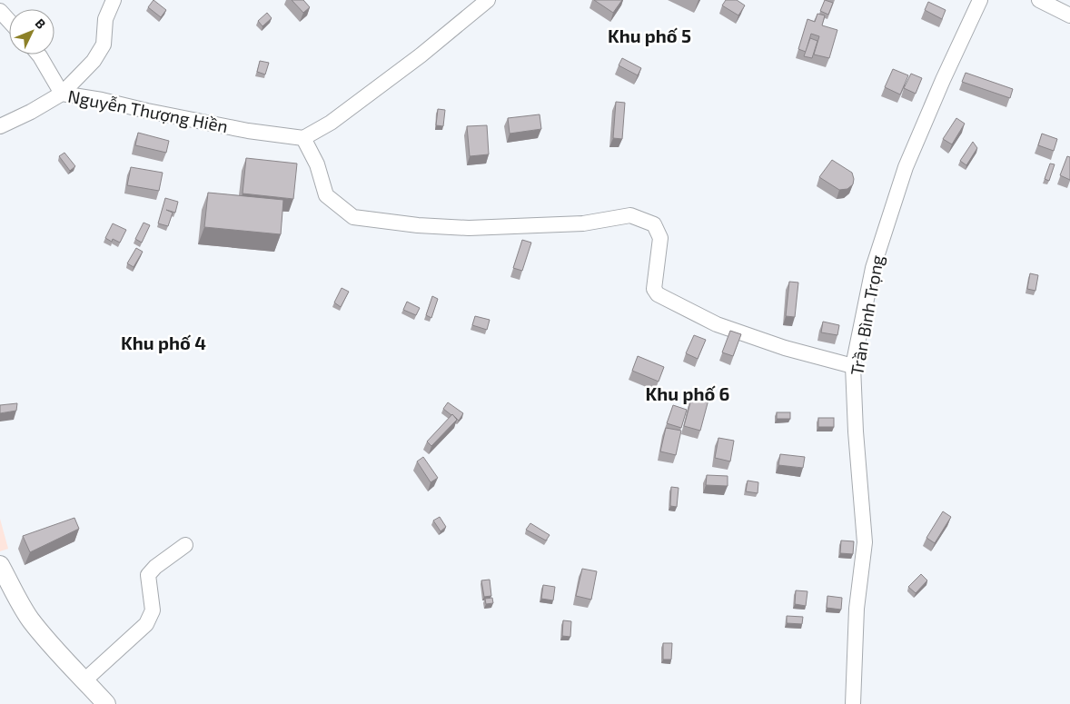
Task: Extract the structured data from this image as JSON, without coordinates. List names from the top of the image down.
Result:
{
  "streets": {
    "street": ["Nguyễn Thượng Hiền", "Trần Bình Trọng"]
  },
  "districts": ["Khu phố 5", "Khu phố 4", "Khu phố 6"],
  "north": "top right"
}
